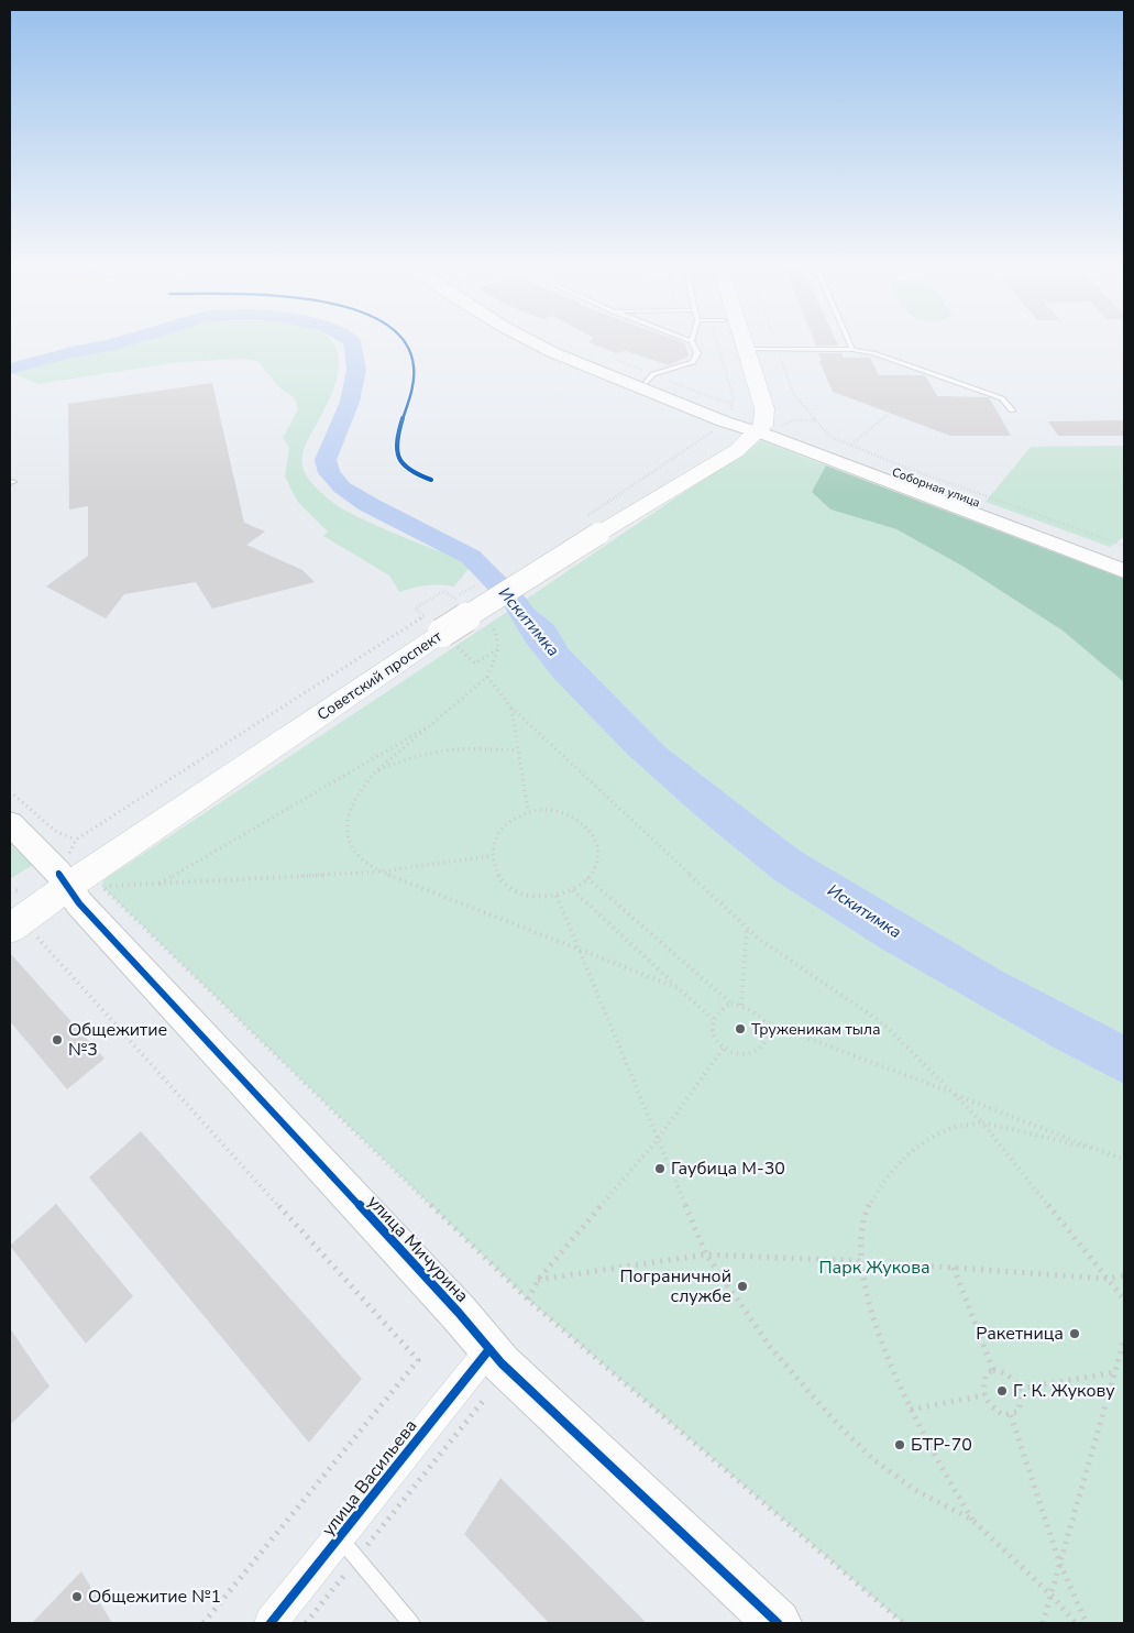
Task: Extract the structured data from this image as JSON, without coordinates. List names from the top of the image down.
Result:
{
  "streets": {
    "main road": ["Соборная улица", "Советский проспект", "улица Мичурина"],
    "street": ["улица Васильева"]
  },
  "crossings": [
    ["Соборная улица", "Советский проспект"],
    ["Советский проспект", "улица Мичурина"],
    ["улица Мичурина", "улица Васильева"]
  ],
  "water": ["Искитимка"],
  "parks": ["Парк Жукова"],
  "places": [
    "Труженикам тыла",
    "Общежитие №3",
    "Гаубица М-30",
    "Пограничной службе",
    "Ракетница",
    "Г. К. Жукову",
    "БТР-70",
    "Общежитие №1"
  ]
}
